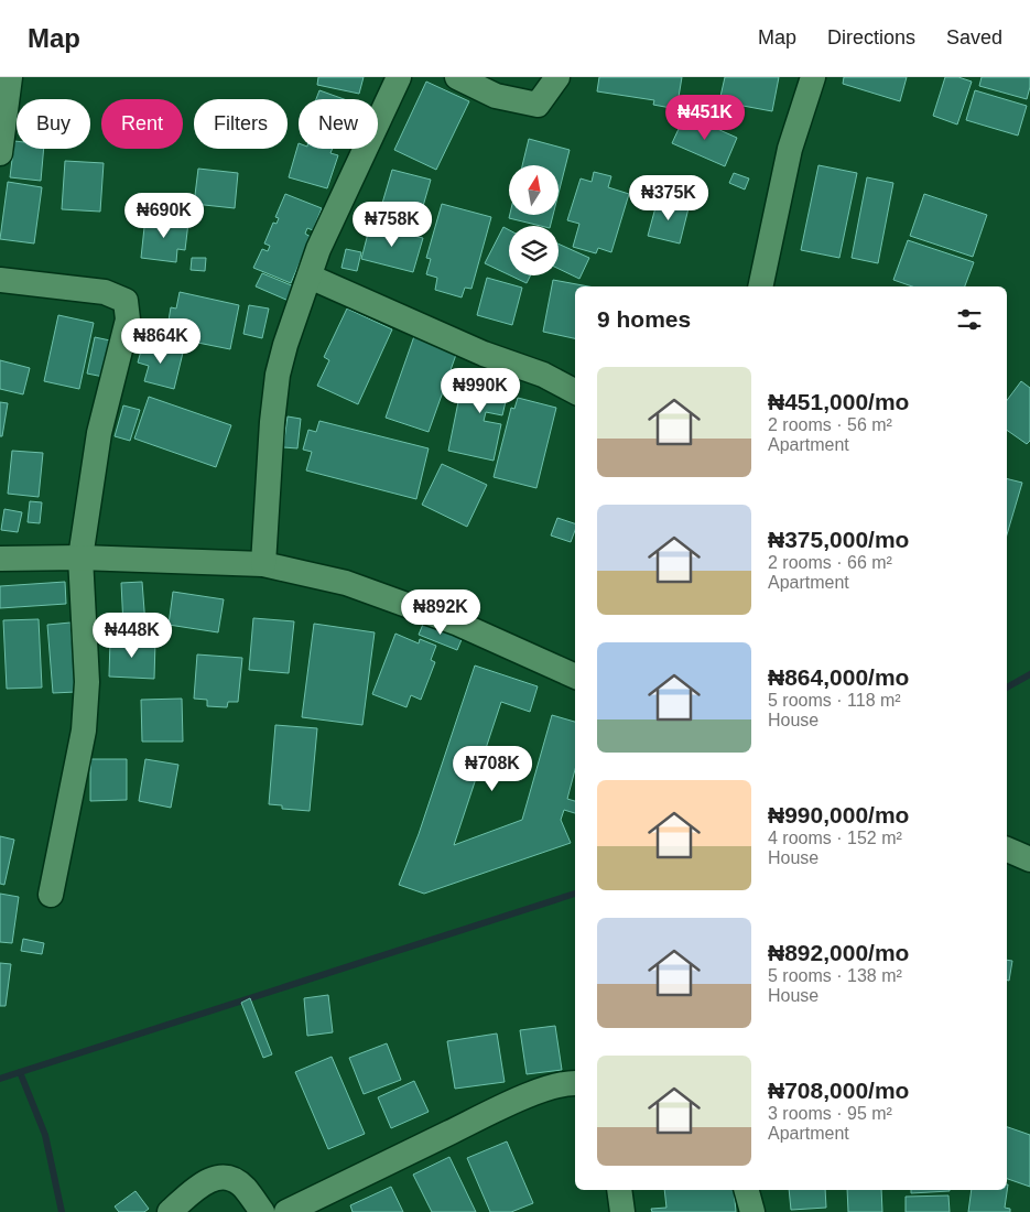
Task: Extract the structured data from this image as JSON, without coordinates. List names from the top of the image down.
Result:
{
  "north": "top",
  "page": {
    "header": "Map",
    "nav": ["Map", "Directions", "Saved"],
    "price": [
      "₦451K",
      "₦375K",
      "₦690K",
      "₦758K",
      "₦864K",
      "₦990K",
      "₦892K",
      "₦448K",
      "₦708K"
    ],
    "chip": [
      "Buy",
      "Rent",
      "Filters",
      "New"
    ],
    "heading": "9 homes",
    "list": [
      {
        "name": "₦451,000/mo",
        "note": "2 rooms · 56 m² · Apartment"
      },
      {
        "name": "₦375,000/mo",
        "note": "2 rooms · 66 m² · Apartment"
      },
      {
        "name": "₦864,000/mo",
        "note": "5 rooms · 118 m² · House"
      },
      {
        "name": "₦990,000/mo",
        "note": "4 rooms · 152 m² · House"
      },
      {
        "name": "₦892,000/mo",
        "note": "5 rooms · 138 m² · House"
      },
      {
        "name": "₦708,000/mo",
        "note": "3 rooms · 95 m² · Apartment"
      }
    ]
  }
}
